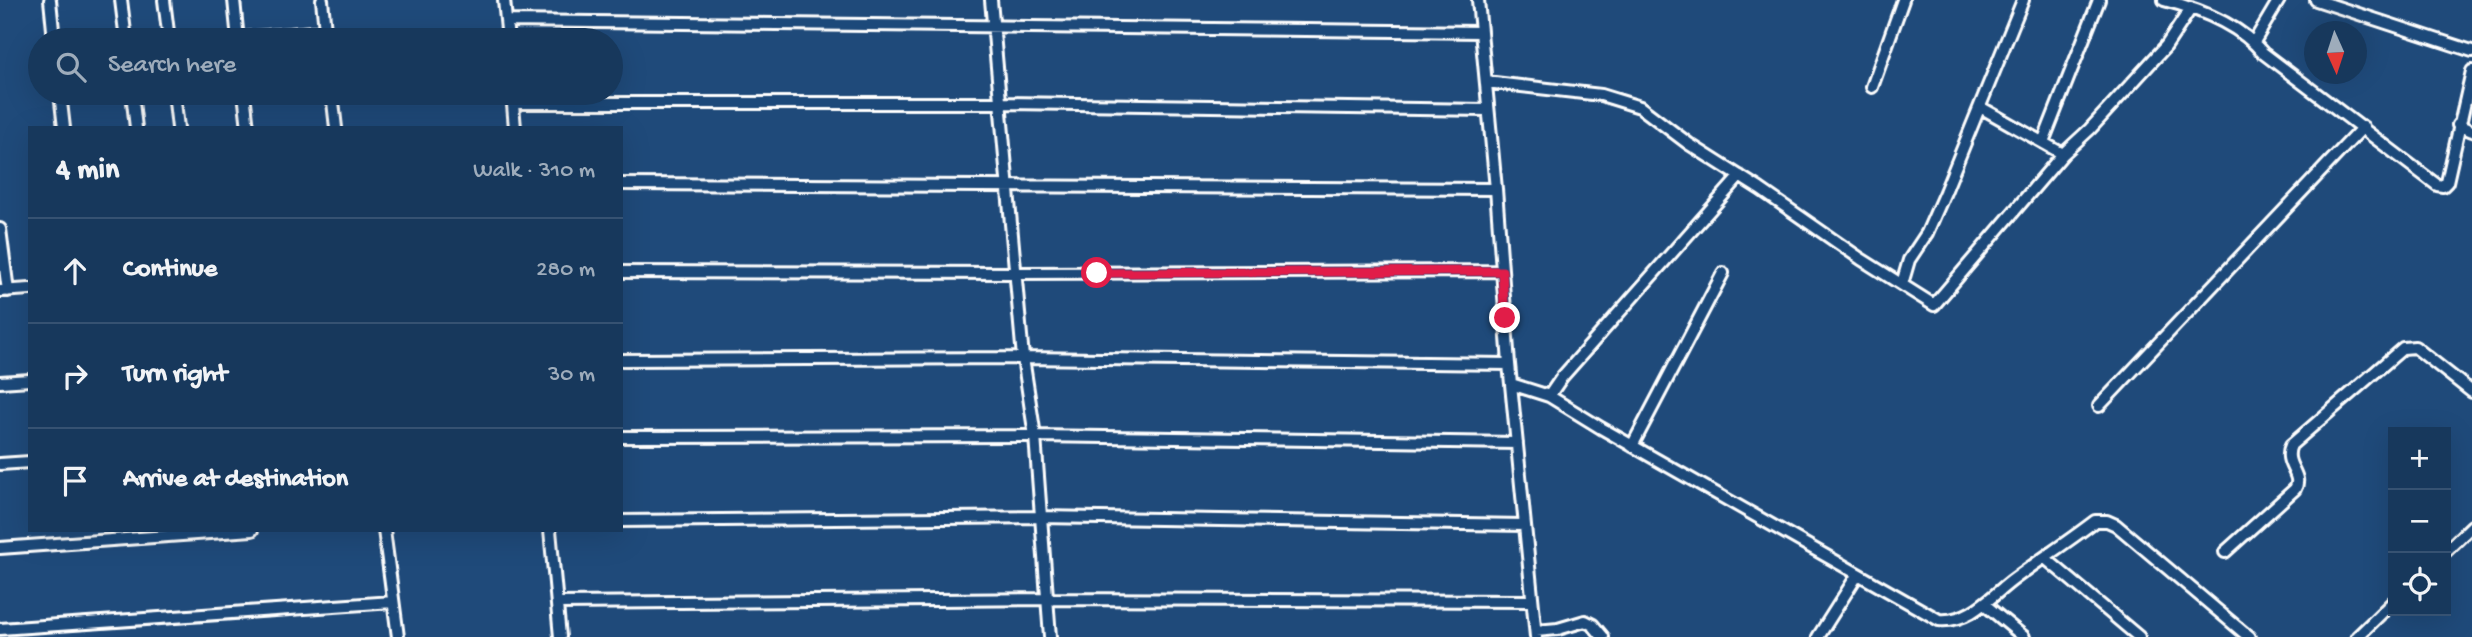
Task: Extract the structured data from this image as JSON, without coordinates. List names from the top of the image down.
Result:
{
  "north": "bottom",
  "page": {
    "search": "Search here",
    "heading": ["4 min", "Walk · 310 m"],
    "list": [
      ["Continue", "280 m"],
      ["Turn right", "30 m"],
      "Arrive at destination"
    ],
    "map_buttons": ["+", "−"]
  }
}
